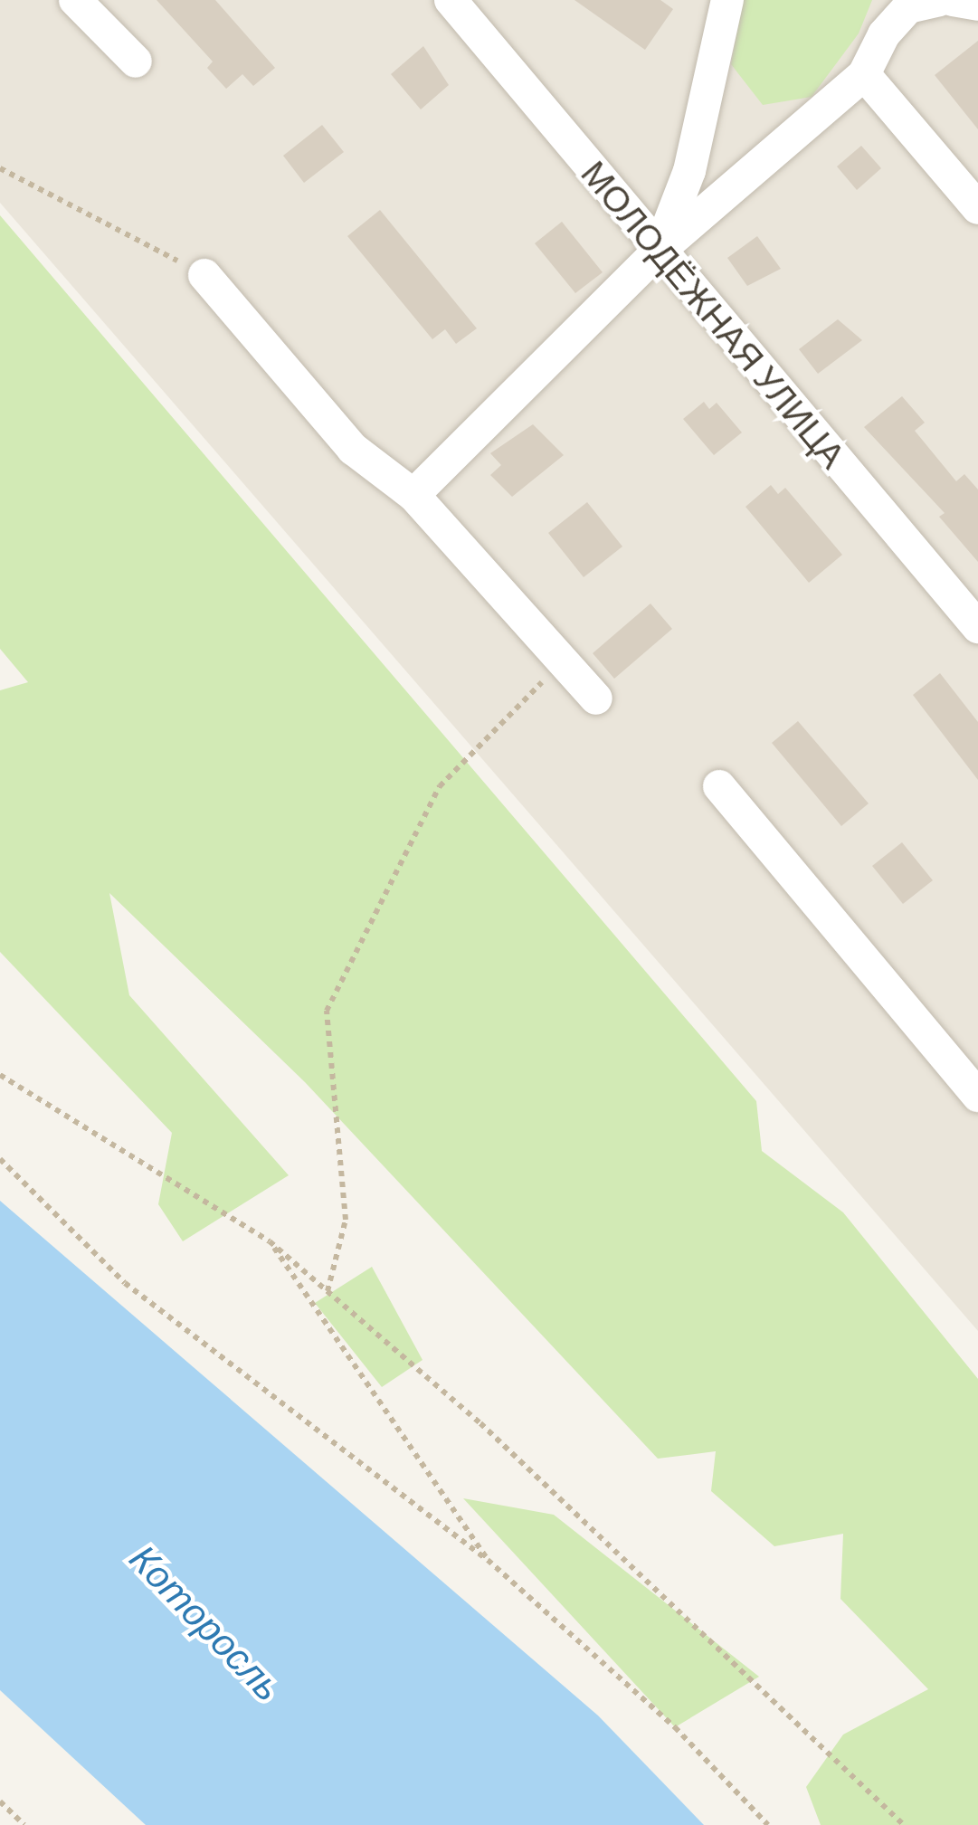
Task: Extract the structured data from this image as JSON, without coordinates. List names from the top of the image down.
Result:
{
  "streets": {
    "street": ["МОЛОДЁЖНАЯ УЛИЦА"]
  },
  "water": ["Которосль"]
}
